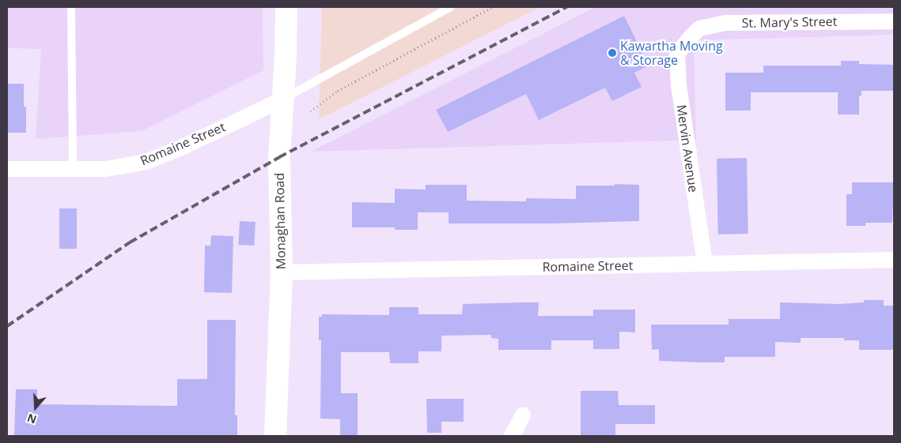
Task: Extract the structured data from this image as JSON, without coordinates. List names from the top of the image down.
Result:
{
  "streets": {
    "main road": ["Monaghan Road"],
    "street": ["St. Mary's Street", "Romaine Street", "Mervin Avenue"]
  },
  "crossings": [
    ["St. Mary's Street", "Mervin Avenue"],
    ["Romaine Street", "Mervin Avenue"],
    ["Romaine Street", "Monaghan Road"]
  ],
  "places": ["Kawartha Moving & Storage"],
  "north": "bottom"
}
